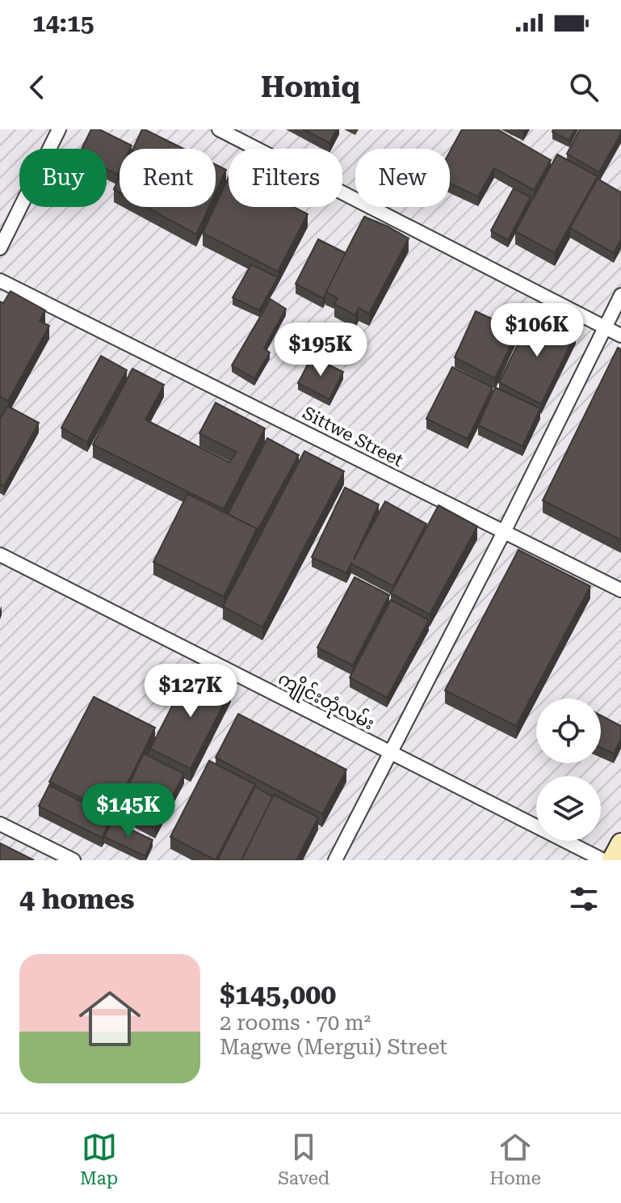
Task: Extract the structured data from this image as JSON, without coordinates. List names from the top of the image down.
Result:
{
  "streets": {
    "street": ["Sittwe Street", "ကျိုင်းတုံလမ်း"]
  },
  "page": {
    "status": "14:15",
    "header": "Homiq",
    "chip": [
      "Buy",
      "Rent",
      "Filters",
      "New"
    ],
    "price": [
      "$106K",
      "$195K",
      "$127K",
      "$145K"
    ],
    "heading": "4 homes",
    "list": [
      {
        "name": "$145,000",
        "note": "2 rooms · 70 m² · Magwe (Mergui) Street"
      }
    ],
    "tabs": ["Map", "Saved", "Home"]
  }
}
